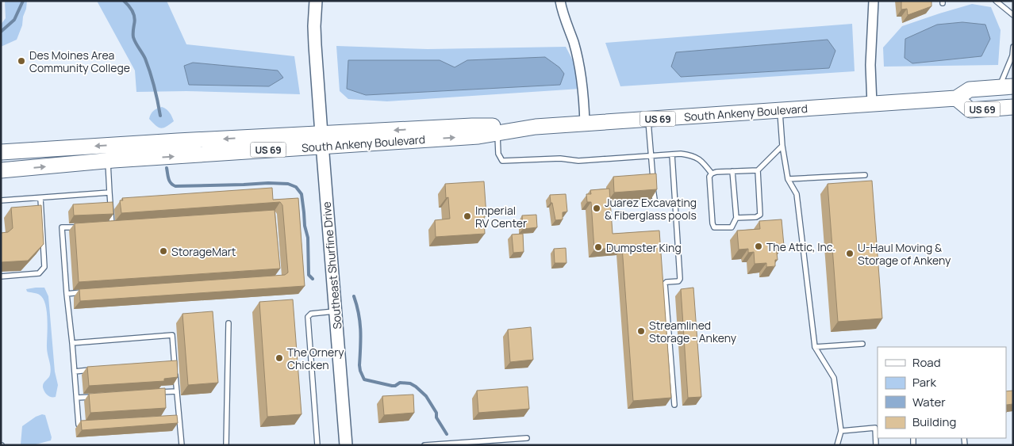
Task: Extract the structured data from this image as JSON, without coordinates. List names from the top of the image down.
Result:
{
  "streets": {
    "main road": ["US 69", "South Ankeny Boulevard"],
    "street": ["Southeast Shurfine Drive"]
  },
  "crossings": [
    ["US 69", "South Ankeny Boulevard"],
    ["South Ankeny Boulevard", "Southeast Shurfine Drive"]
  ],
  "places": [
    "Des Moines Area Community College",
    "Juarez Excavating & Fiberglass pools",
    "Imperial RV Center",
    "The Attic, Inc.",
    "Dumpster King",
    "StorageMart",
    "U-Haul Moving & Storage of Ankeny",
    "Streamlined Storage - Ankeny",
    "The Ornery Chicken"
  ],
  "legend": [
    "Road",
    "Park",
    "Water",
    "Building"
  ]
}
